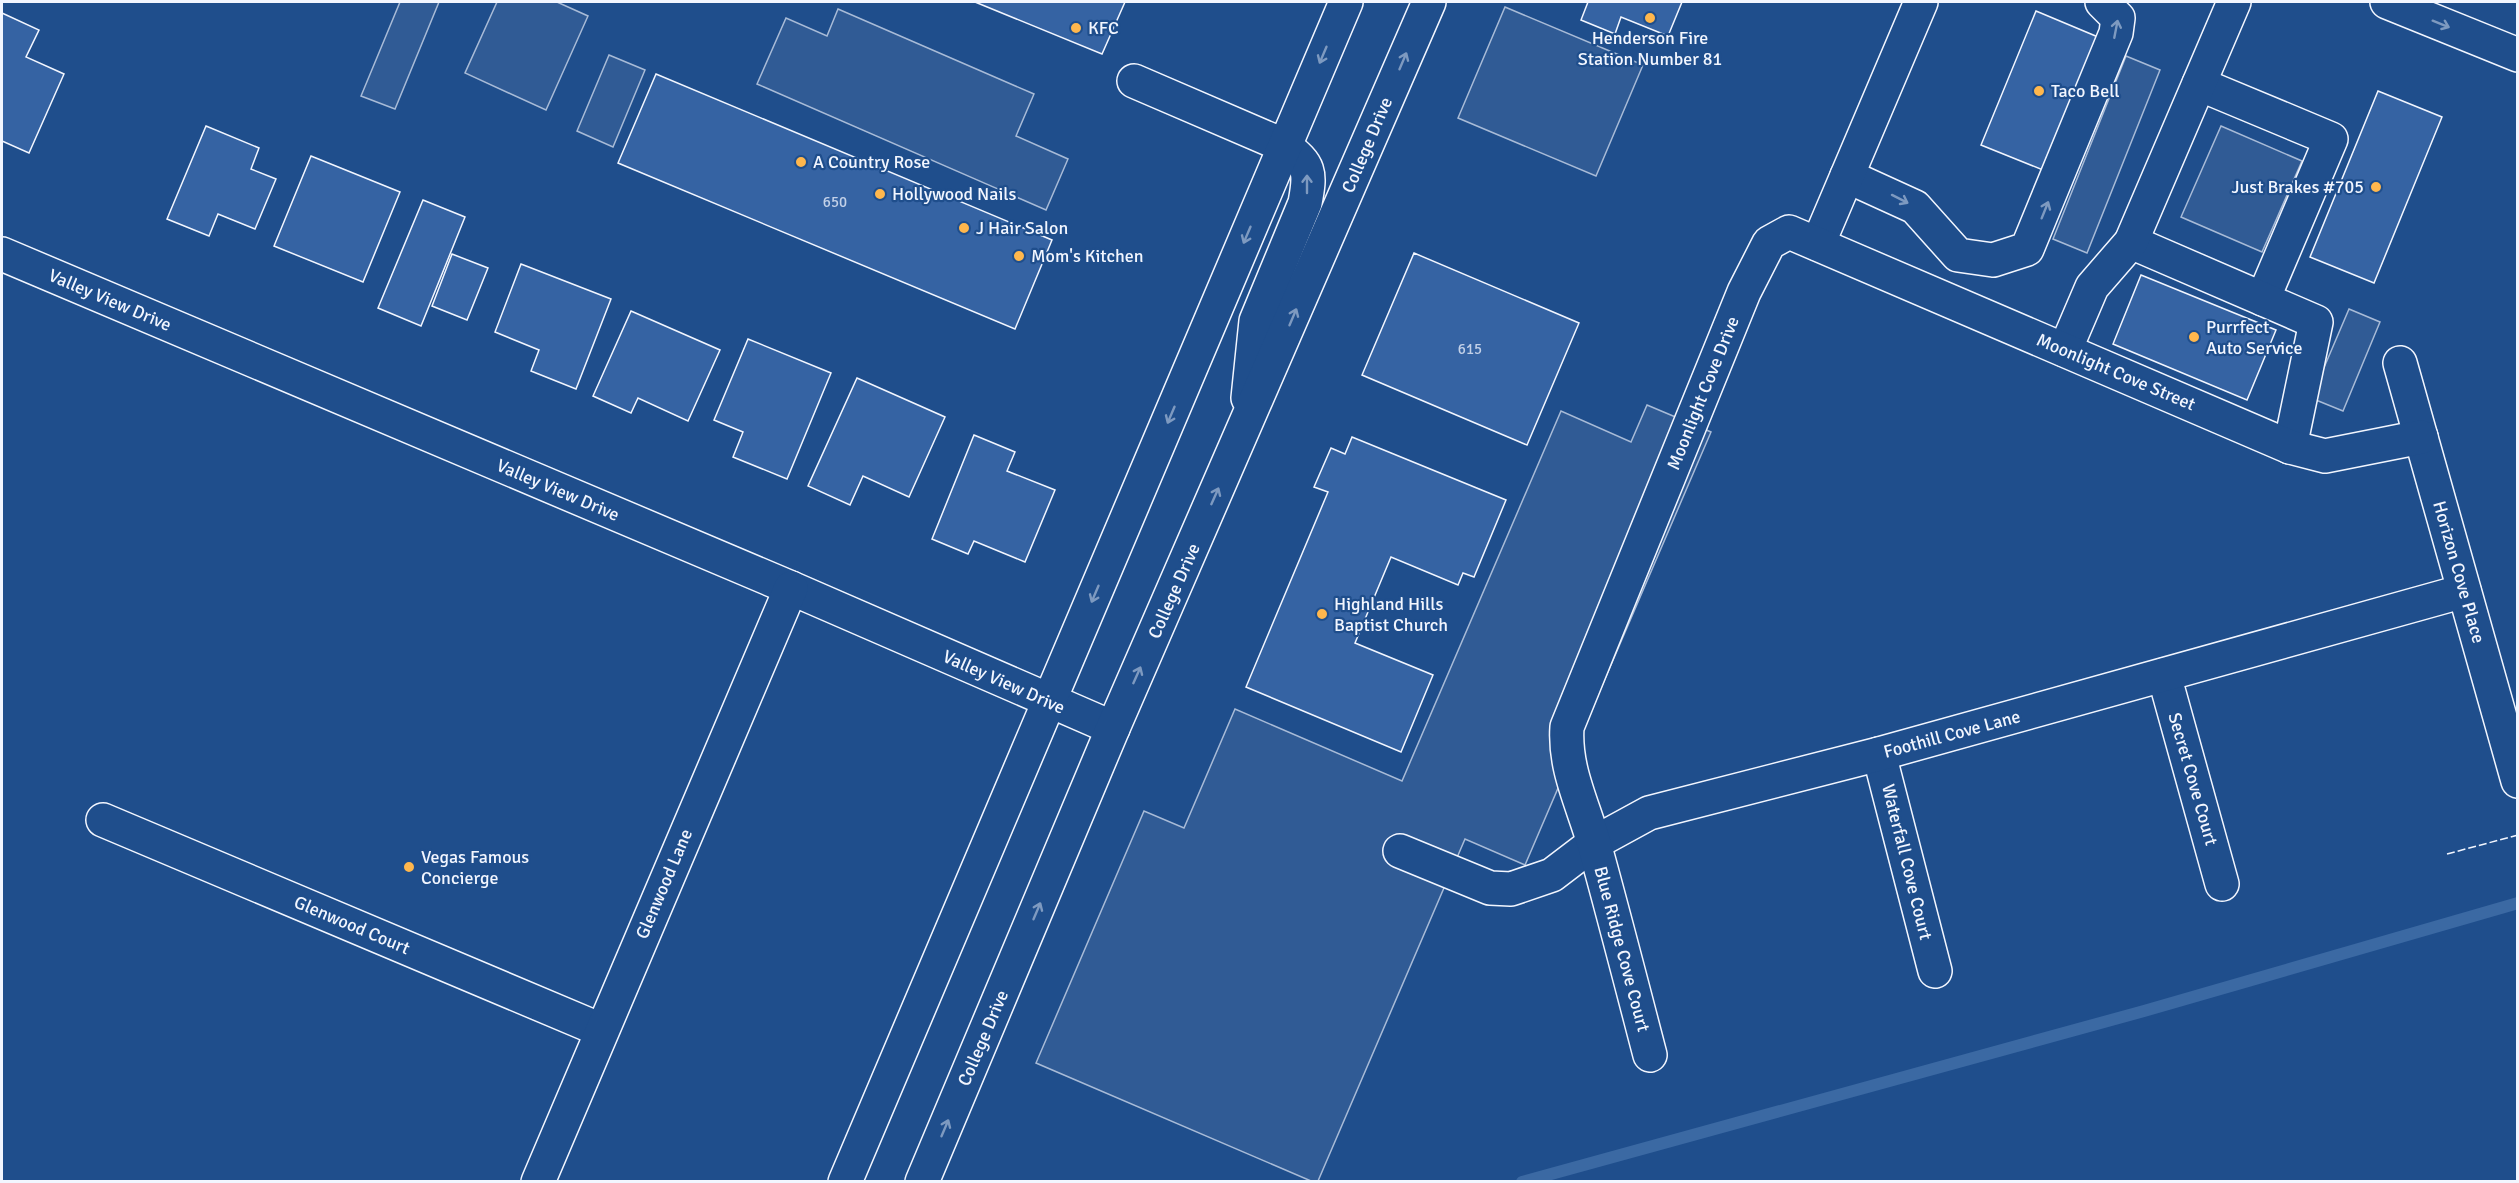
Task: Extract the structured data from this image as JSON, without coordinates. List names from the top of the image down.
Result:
{
  "streets": {
    "street": [
      "College Drive",
      "Valley View Drive",
      "Moonlight Cove Street",
      "Moonlight Cove Drive",
      "Horizon Cove Place",
      "Foothill Cove Lane",
      "Secret Cove Court",
      "Waterfall Cove Court",
      "Glenwood Lane",
      "Glenwood Court",
      "Blue Ridge Cove Court"
    ]
  },
  "crossings": [
    ["College Drive", "Valley View Drive"],
    ["Valley View Drive", "Glenwood Lane"],
    ["Moonlight Cove Street", "Moonlight Cove Drive"],
    ["Moonlight Cove Street", "Horizon Cove Place"],
    ["Moonlight Cove Drive", "Foothill Cove Lane"],
    ["Moonlight Cove Drive", "Blue Ridge Cove Court"],
    ["Horizon Cove Place", "Foothill Cove Lane"],
    ["Foothill Cove Lane", "Secret Cove Court"],
    ["Foothill Cove Lane", "Waterfall Cove Court"],
    ["Foothill Cove Lane", "Blue Ridge Cove Court"],
    ["Glenwood Lane", "Glenwood Court"]
  ],
  "places": [
    "Henderson Fire Station Number 81",
    "KFC",
    "Taco Bell",
    "A Country Rose",
    "Just Brakes #705",
    "Hollywood Nails",
    "J Hair Salon",
    "Mom's Kitchen",
    "Purrfect Auto Service",
    "Highland Hills Baptist Church",
    "Vegas Famous Concierge"
  ],
  "house_numbers": ["650", "615"]
}
